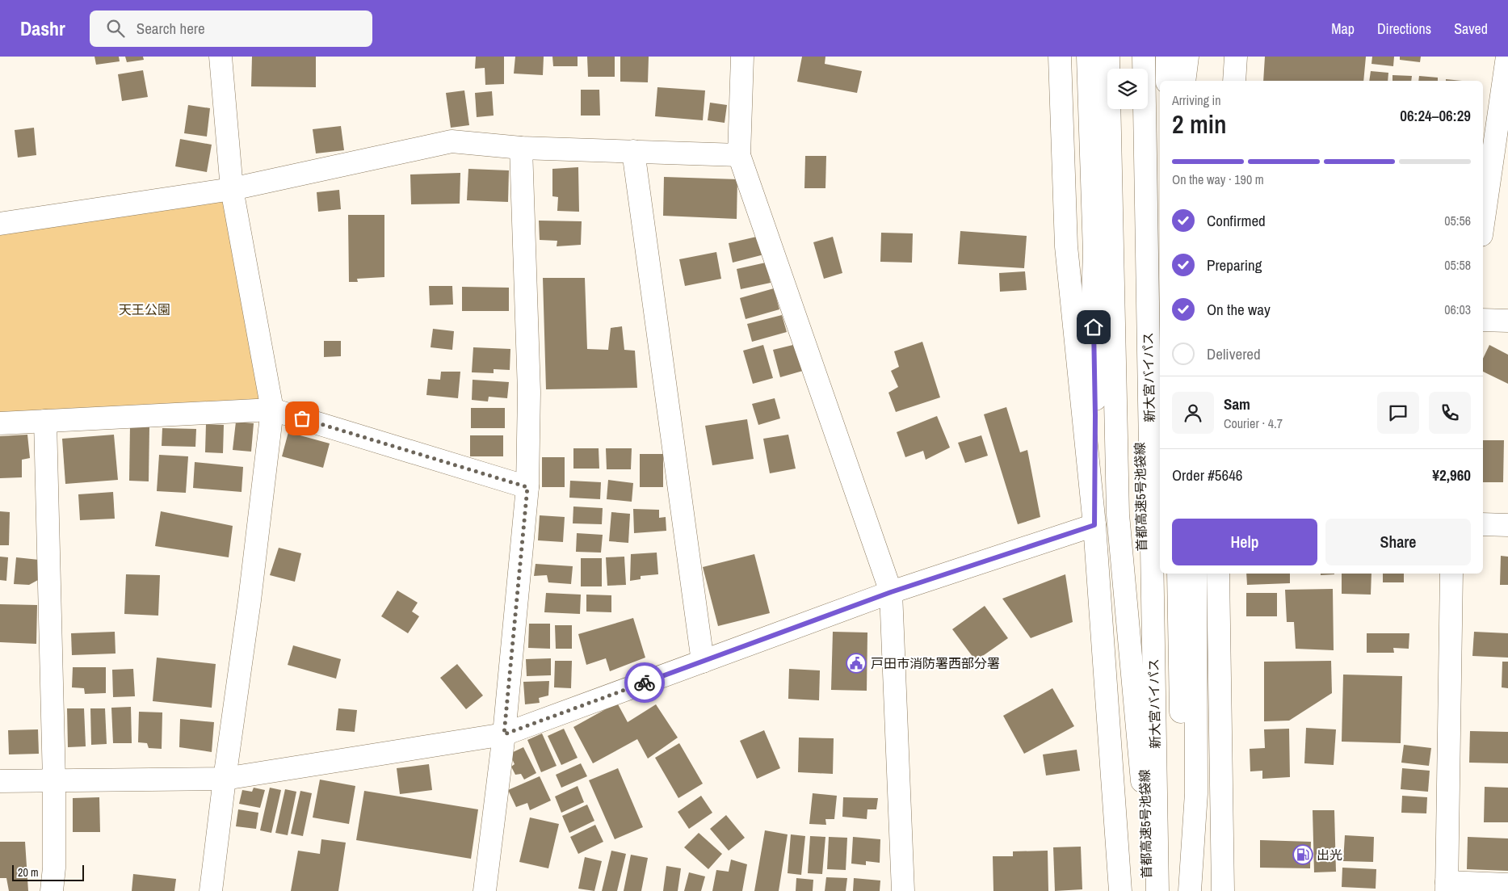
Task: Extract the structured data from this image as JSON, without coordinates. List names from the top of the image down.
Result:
{
  "streets": {
    "main road": ["新大宮バイパス", "首都高速5号池袋線"]
  },
  "parks": ["天王公園"],
  "places": {
    "public building": ["戸田市消防署西部分署"],
    "fuel station": ["出光"]
  },
  "scale_bar": "20 m",
  "page": {
    "header": "Dashr",
    "search": "Search here",
    "nav": ["Map", "Directions", "Saved"],
    "heading": ["2 min", "Arriving in", "06:24–06:29"],
    "panel": [
      "Sam",
      "Courier · 4.7",
      "Order #5646",
      "¥2,960"
    ],
    "bar": "On the way · 190 m",
    "list": [
      ["Confirmed", "05:56"],
      ["Preparing", "05:58"],
      ["On the way", "06:03"],
      "Delivered"
    ],
    "buttons": ["Help", "Share"],
    "scale": "20 m"
  }
}
